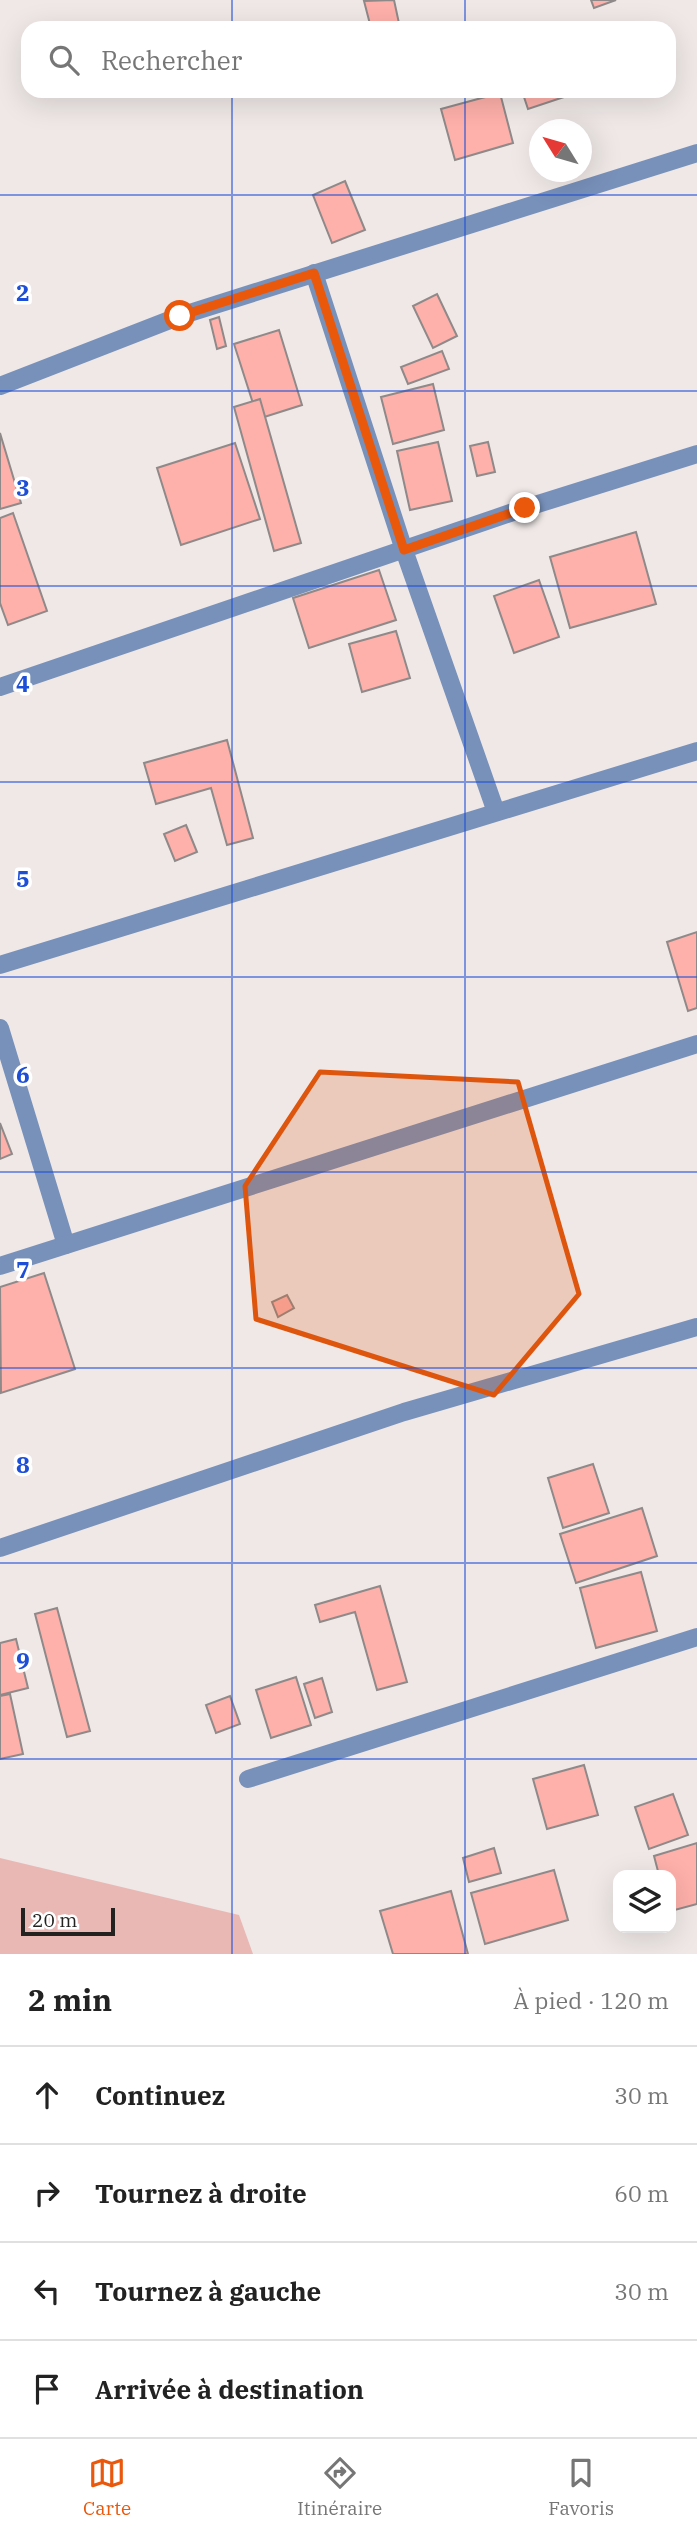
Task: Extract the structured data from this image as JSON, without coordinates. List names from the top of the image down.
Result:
{
  "scale_bar": "20 m",
  "north": "top left",
  "page": {
    "search": "Rechercher",
    "scale": "20 m",
    "heading": ["2 min", "À pied · 120 m"],
    "list": [
      ["Continuez", "30 m"],
      ["Tournez à droite", "60 m"],
      ["Tournez à gauche", "30 m"],
      "Arrivée à destination"
    ],
    "nav": ["Carte", "Itinéraire", "Favoris"]
  },
  "grid": {
    "rows": [
      "2",
      "3",
      "4",
      "5",
      "6",
      "7",
      "8",
      "9"
    ]
  }
}
